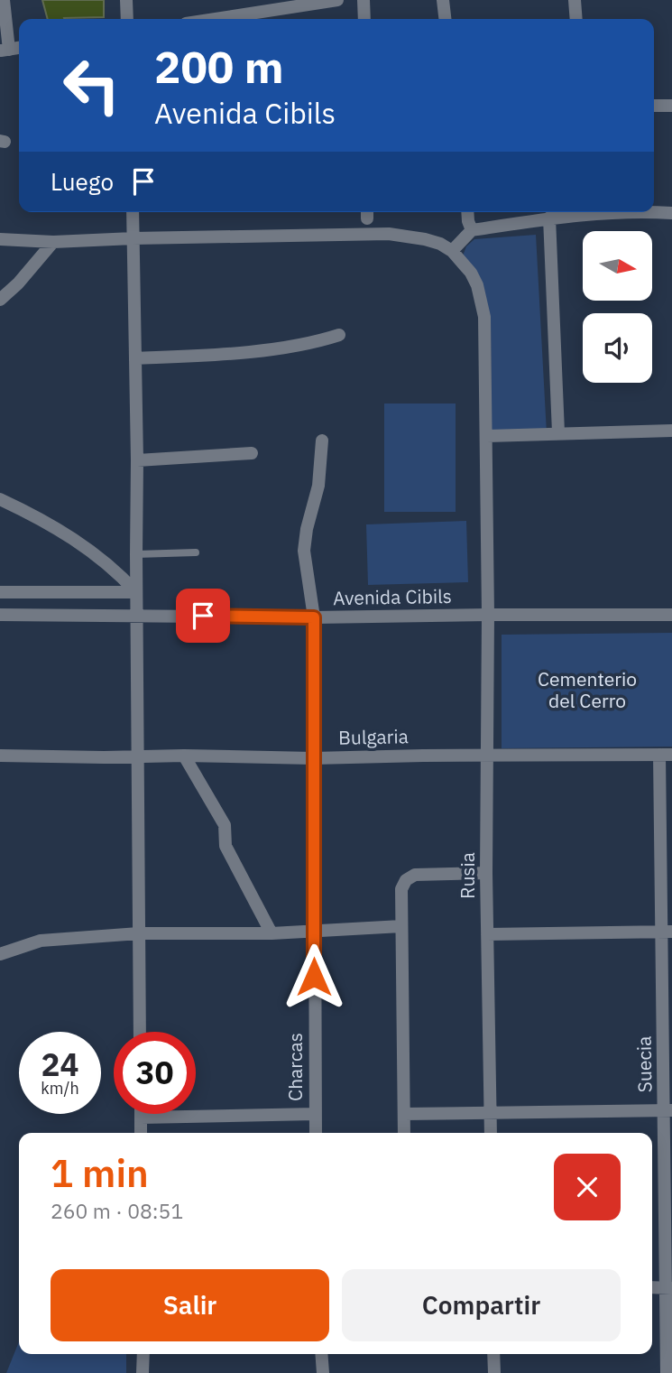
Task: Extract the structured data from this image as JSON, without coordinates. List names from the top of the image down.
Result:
{
  "streets": {
    "street": [
      "Avenida Cibils",
      "Bulgaria",
      "Rusia",
      "Suecia",
      "Charcas"
    ]
  },
  "crossings": [
    ["Avenida Cibils", "Rusia"],
    ["Avenida Cibils", "Charcas"],
    ["Bulgaria", "Rusia"],
    ["Bulgaria", "Suecia"],
    ["Bulgaria", "Charcas"]
  ],
  "parks": ["Cementerio del Cerro"],
  "north": "right",
  "page": {
    "turn": ["200 m", "Avenida Cibils"],
    "then": "Luego",
    "speed": "24 km/h",
    "limit": "30",
    "heading": ["1 min", "260 m · 08:51"],
    "buttons": ["Salir", "Compartir"]
  }
}
